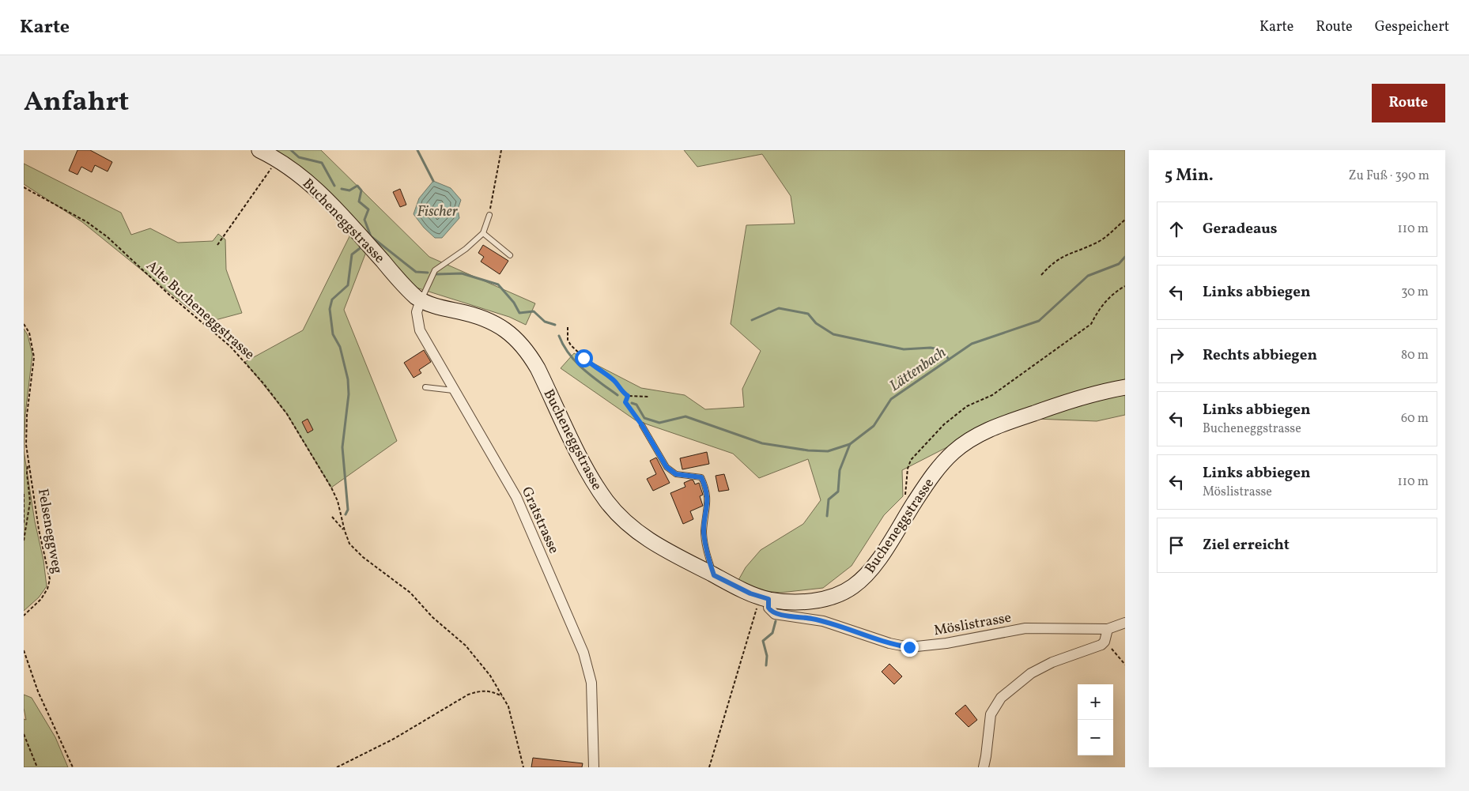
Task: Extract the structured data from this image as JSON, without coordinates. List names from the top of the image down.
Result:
{
  "streets": {
    "street": ["Bucheneggstrasse", "Gratstrasse", "Möslistrasse"],
    "path": ["Alte Bucheneggstrasse", "Felseneggweg"]
  },
  "crossings": [
    ["Bucheneggstrasse", "Gratstrasse"],
    ["Bucheneggstrasse", "Möslistrasse"]
  ],
  "water": ["Fischer", "Lättenbach"],
  "page": {
    "header": "Karte",
    "nav": ["Karte", "Route", "Gespeichert"],
    "title": "Anfahrt",
    "buttons": "Route",
    "heading": ["5 Min.", "Zu Fuß · 390 m"],
    "list": [
      ["Geradeaus", "110 m"],
      ["Links abbiegen", "30 m"],
      ["Rechts abbiegen", "80 m"],
      ["Links abbiegen", "Bucheneggstrasse", "60 m"],
      ["Links abbiegen", "Möslistrasse", "110 m"],
      "Ziel erreicht"
    ],
    "map_buttons": ["+", "−"]
  }
}
